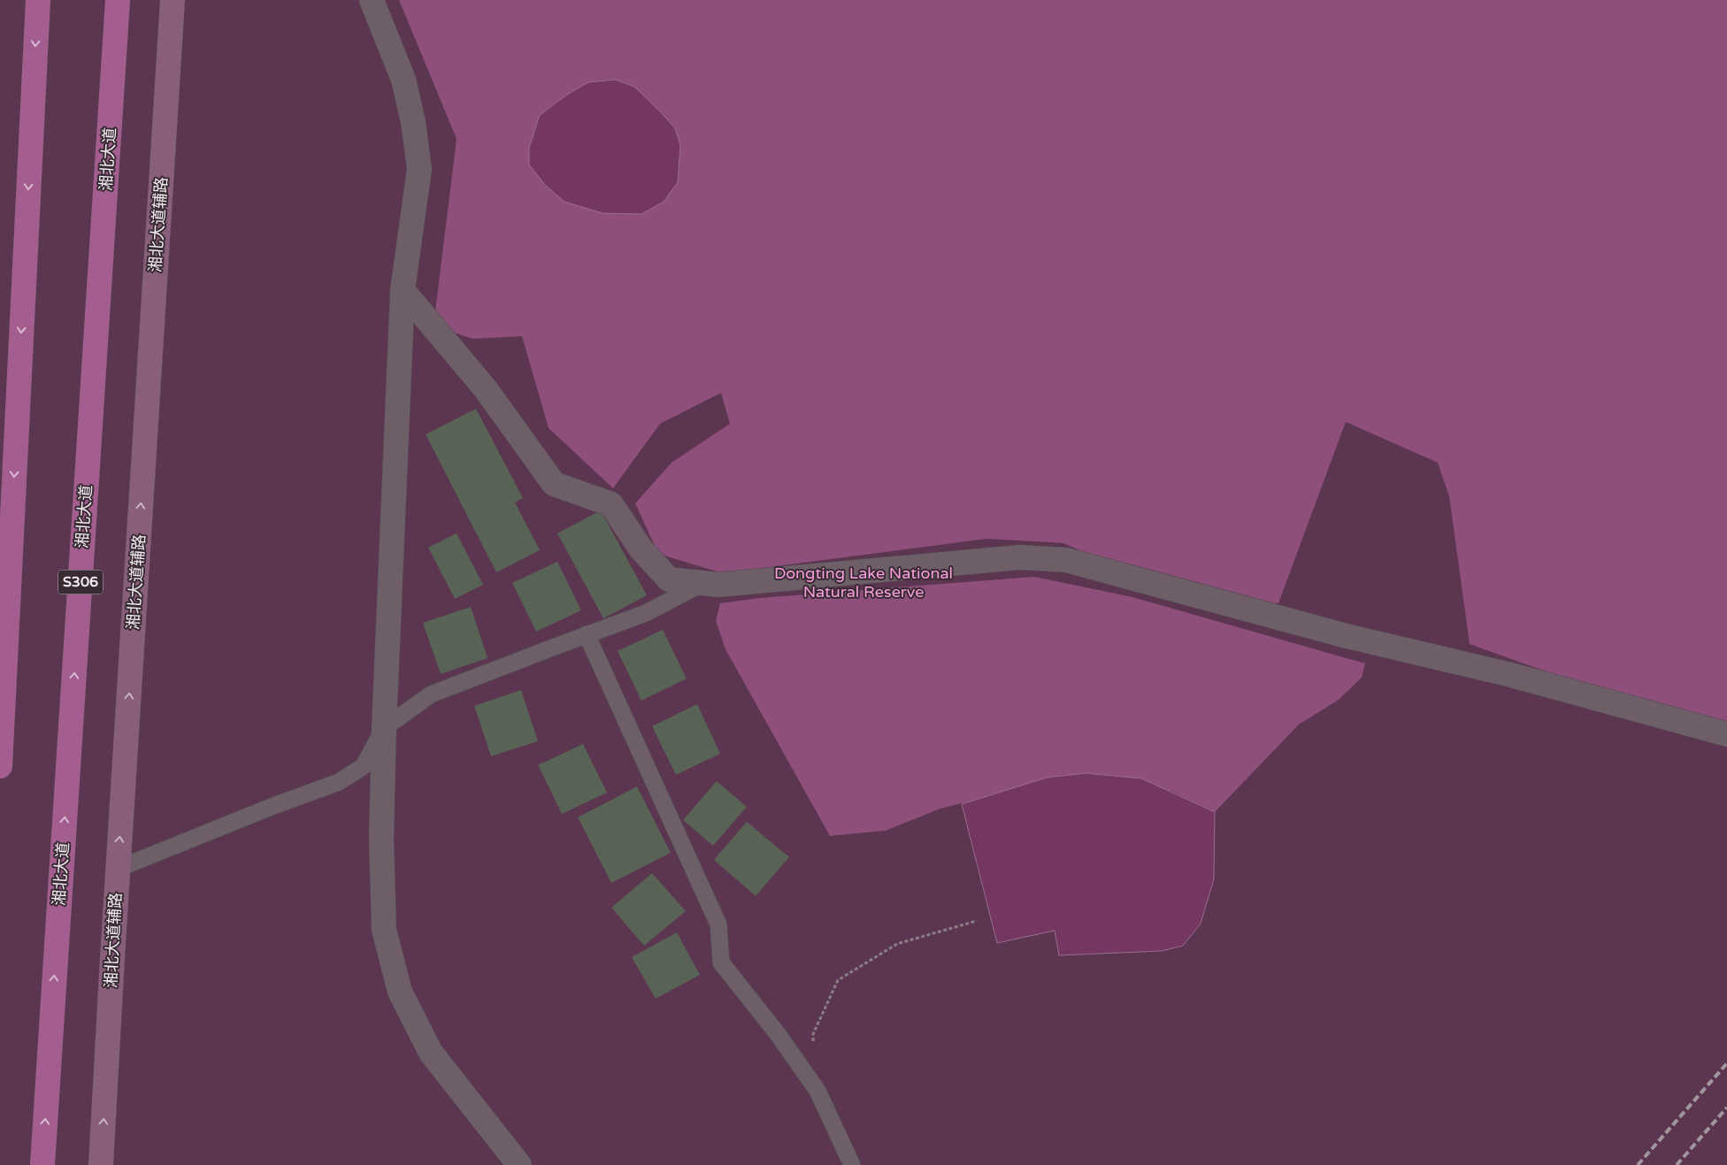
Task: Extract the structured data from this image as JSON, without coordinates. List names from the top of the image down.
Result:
{
  "streets": {
    "main road": ["湘北大道", "湘北大道辅路", "S306"]
  },
  "parks": ["Dongting Lake National Natural Reserve"]
}
